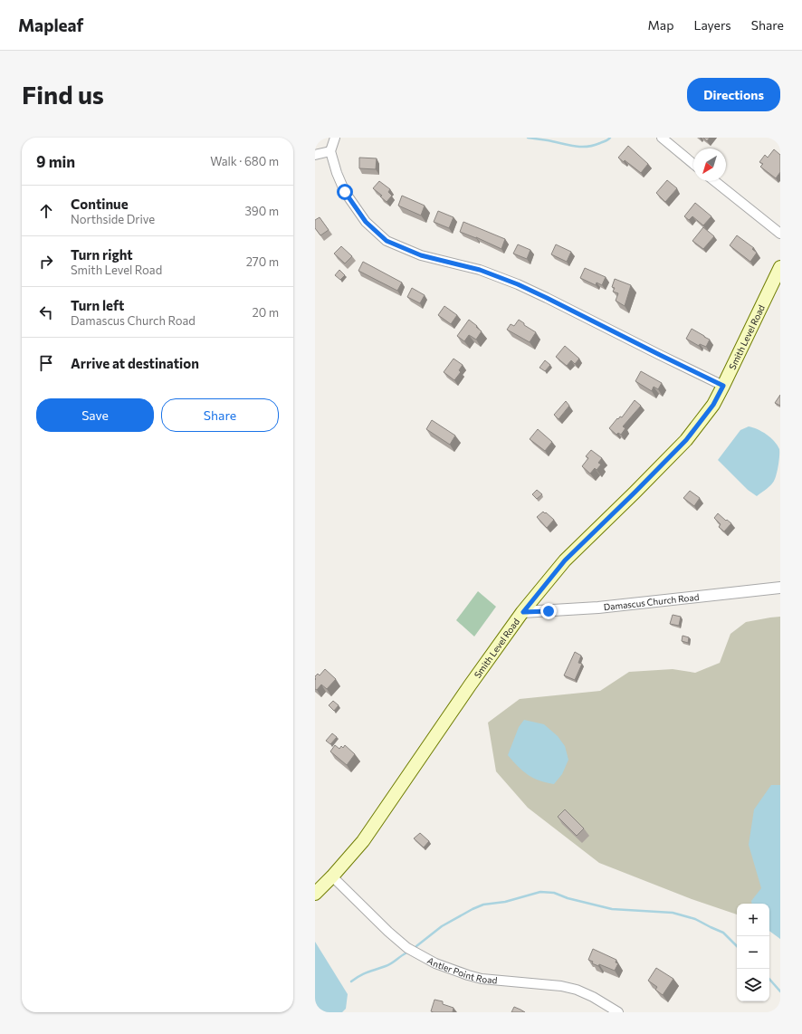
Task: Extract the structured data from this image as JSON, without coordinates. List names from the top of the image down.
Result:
{
  "streets": {
    "main road": ["Smith Level Road"],
    "street": ["Damascus Church Road", "Antler Point Road"]
  },
  "crossings": [
    ["Smith Level Road", "Damascus Church Road"],
    ["Smith Level Road", "Antler Point Road"]
  ],
  "north": "bottom left",
  "page": {
    "header": "Mapleaf",
    "nav": ["Map", "Layers", "Share"],
    "buttons": [
      "Directions",
      ["Save", "Share"]
    ],
    "title": "Find us",
    "heading": ["9 min", "Walk · 680 m"],
    "list": [
      ["Continue", "Northside Drive", "390 m"],
      ["Turn right", "Smith Level Road", "270 m"],
      ["Turn left", "Damascus Church Road", "20 m"],
      "Arrive at destination"
    ],
    "map_buttons": ["+", "−"]
  }
}
